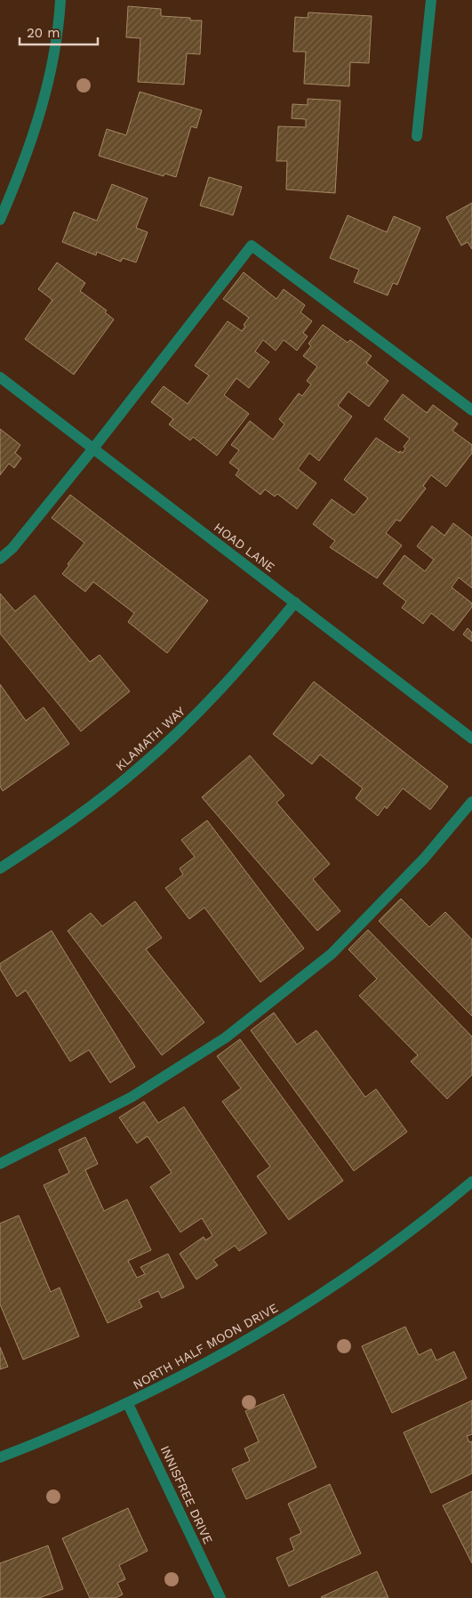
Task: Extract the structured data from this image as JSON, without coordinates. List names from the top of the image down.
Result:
{
  "streets": {
    "street": [
      "HOAD LANE",
      "KLAMATH WAY",
      "NORTH HALF MOON DRIVE",
      "INNISFREE DRIVE"
    ]
  },
  "crossings": [
    ["HOAD LANE", "KLAMATH WAY"],
    ["NORTH HALF MOON DRIVE", "INNISFREE DRIVE"]
  ],
  "scale_bar": "20 m"
}
